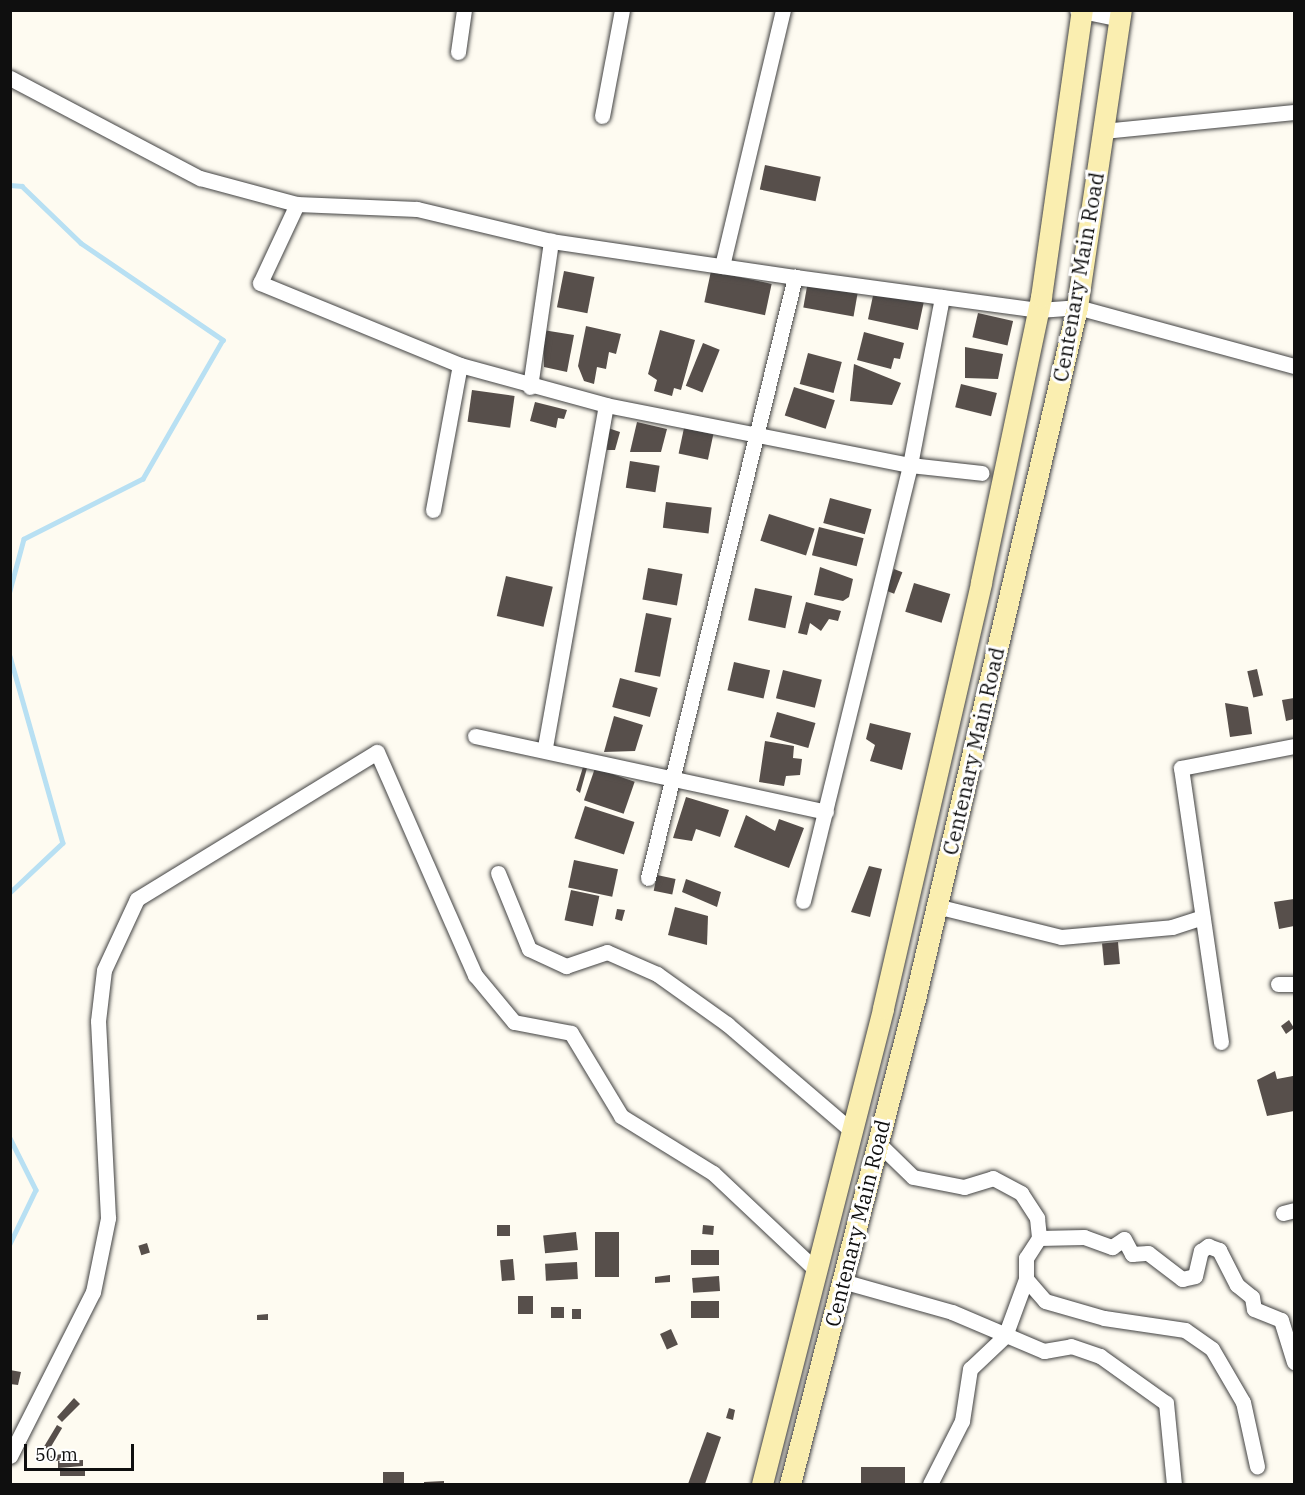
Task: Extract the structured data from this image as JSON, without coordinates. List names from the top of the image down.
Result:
{
  "streets": {
    "street": ["Centenary Main Road"]
  },
  "scale_bar": "50 m"
}
